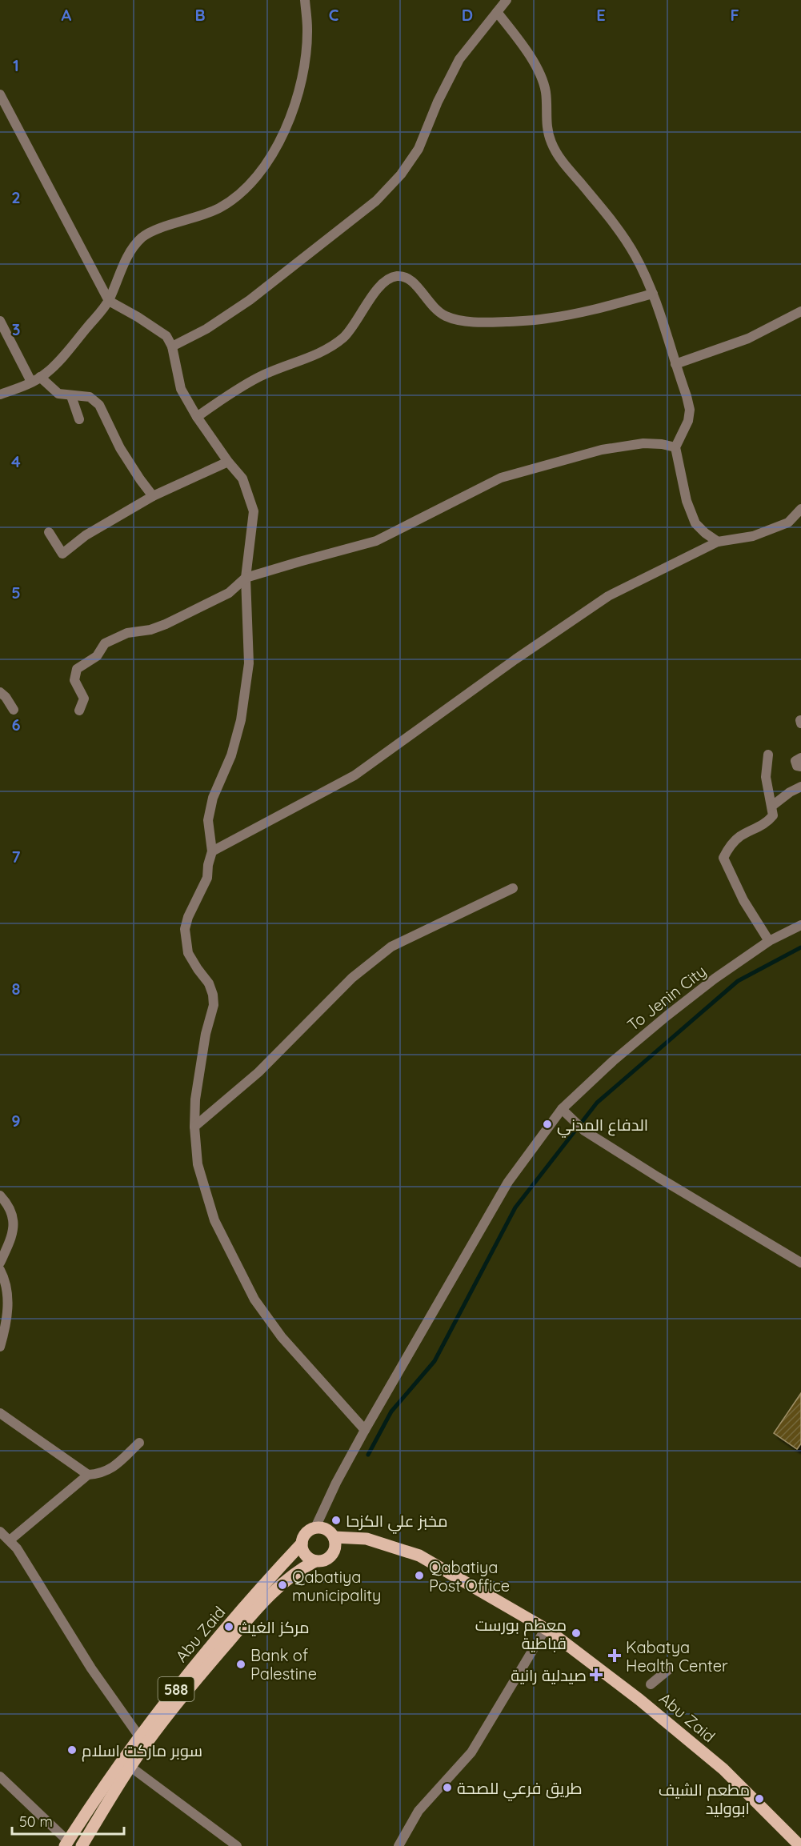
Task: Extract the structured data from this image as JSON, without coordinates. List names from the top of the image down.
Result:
{
  "streets": {
    "main road": ["Abu Zaid", "588"],
    "street": ["To Jenin City"]
  },
  "crossings": [
    ["To Jenin City", "Abu Zaid"]
  ],
  "places": {
    "other": [
      "الدفاع المدني",
      "مخبز علي الكزحا",
      "Qabatiya Post Office",
      "Qabatiya municipality",
      "مركز الغيث",
      "معطم بورست قباطية",
      "Bank of Palestine",
      "سوبر ماركت اسلام",
      "طريق فرعي للصحة",
      "مطعم الشيف ابووليد"
    ],
    "health": ["Kabatya Health Center", "صيدلية رانية"]
  },
  "scale_bar": "50 m",
  "grid": {
    "columns": [
      "A",
      "B",
      "C",
      "D",
      "E",
      "F"
    ],
    "rows": [
      "1",
      "2",
      "3",
      "4",
      "5",
      "6",
      "7",
      "8",
      "9"
    ]
  }
}
